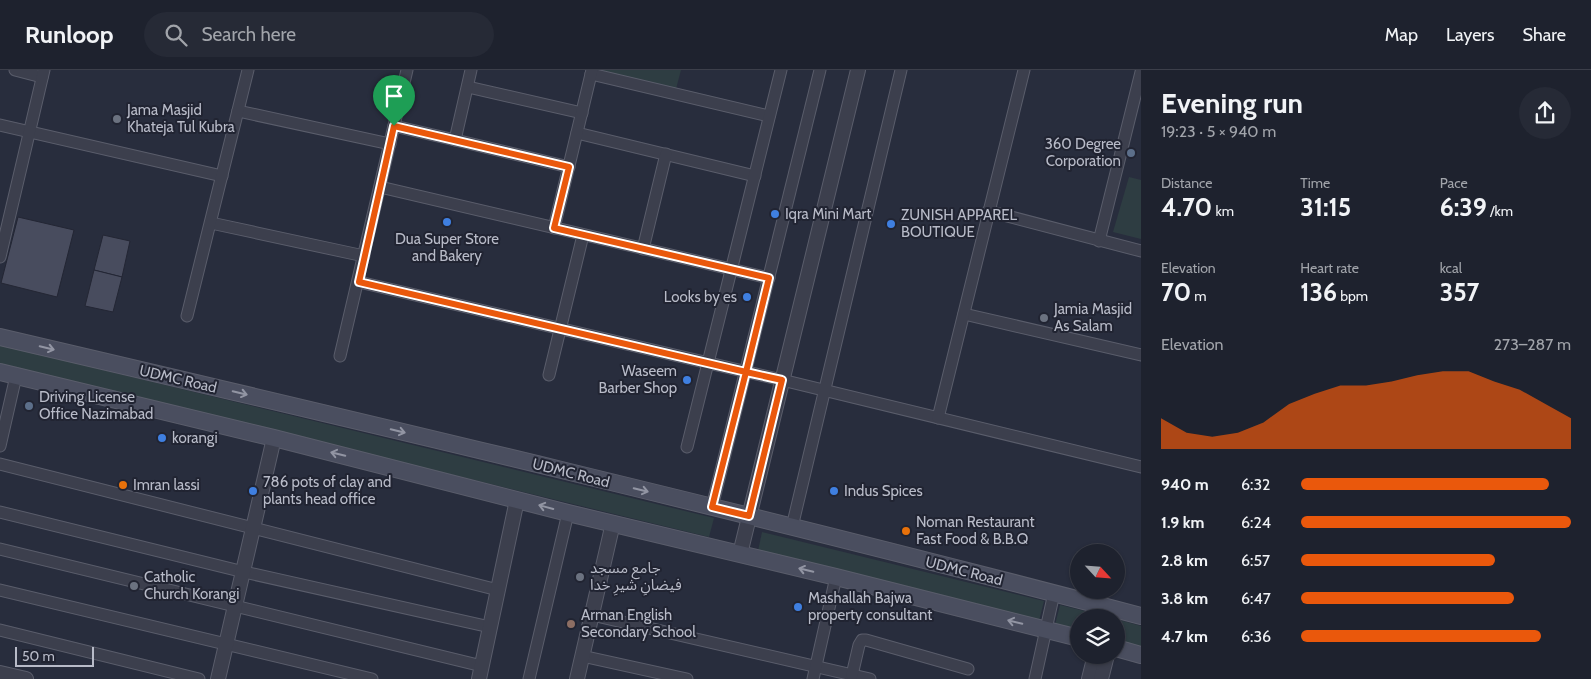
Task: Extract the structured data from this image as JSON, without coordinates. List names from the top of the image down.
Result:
{
  "streets": {
    "main road": ["UDMC Road"]
  },
  "places": [
    "Jama Masjid Khateja Tul Kubra",
    "360 Degree Corporation",
    "Iqra Mini Mart",
    "Dua Super Store and Bakery",
    "ZUNISH APPAREL BOUTIQUE",
    "Looks by es",
    "Jamia Masjid As Salam",
    "Waseem Barber Shop",
    "Driving License Office Nazimabad",
    "korangi",
    "Imran lassi",
    "786 pots of clay and plants head office",
    "Indus Spices",
    "Noman Restaurant Fast Food & B.B.Q",
    "جامع مسجد فیضانِ شیرِ خدا",
    "Catholic Church Korangi",
    "Mashallah Bajwa property consultant",
    "Arman English Secondary School"
  ],
  "scale_bar": "50 m",
  "north": "bottom right",
  "page": {
    "header": "Runloop",
    "search": "Search here",
    "nav": ["Map", "Layers", "Share"],
    "heading": ["Evening run", "19:23 · 5 × 940 m"],
    "stats": [
      ["Distance", "4.70 km"],
      ["Time", "31:15"],
      ["Pace", "6:39 /km"],
      ["Elevation", "70 m"],
      ["Heart rate", "136 bpm"],
      ["kcal", "357"]
    ],
    "chart": ["Elevation", "273–287 m"],
    "list": [
      {
        "name": "940 m",
        "note": "6:32"
      },
      {
        "name": "1.9 km",
        "note": "6:24"
      },
      {
        "name": "2.8 km",
        "note": "6:57"
      },
      {
        "name": "3.8 km",
        "note": "6:47"
      },
      {
        "name": "4.7 km",
        "note": "6:36"
      }
    ],
    "scale": "50 m"
  }
}
